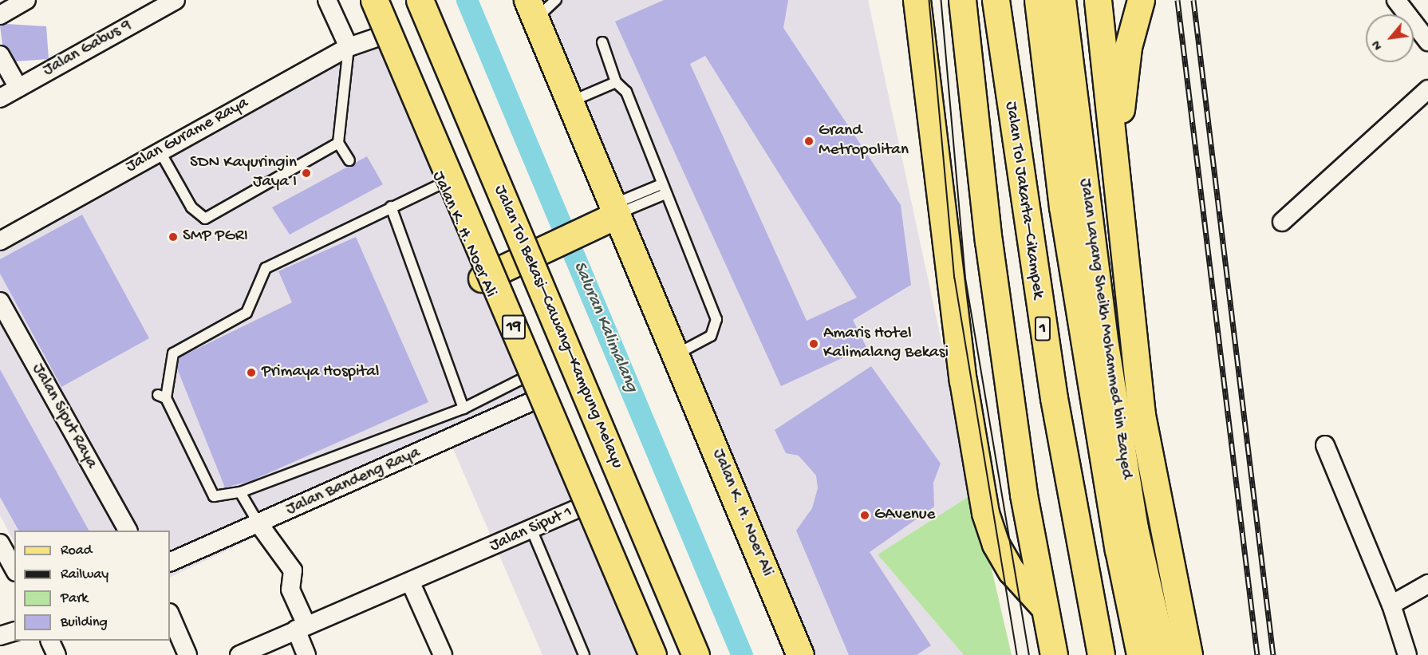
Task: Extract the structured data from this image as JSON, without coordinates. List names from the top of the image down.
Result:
{
  "streets": {
    "main road": [
      "Jalan Tol Jakarta–Cikampek",
      "Jalan K. H. Noer Ali",
      "19",
      "Jalan Tol Bekasi–Cawang–Kampung Melayu",
      "1",
      "Jalan Layang Sheikh Mohammed bin Zayed"
    ],
    "street": [
      "Jalan Gabus 9",
      "Jalan Gurame Raya",
      "Jalan Siput Raya",
      "Jalan Bandeng Raya",
      "Jalan Siput 1"
    ]
  },
  "crossings": [
    ["Jalan Gurame Raya", "Jalan K. H. Noer Ali"],
    ["Jalan K. H. Noer Ali", "Jalan Bandeng Raya"],
    ["Jalan K. H. Noer Ali", "Jalan Siput 1"]
  ],
  "water": ["Saluran Kalimalang"],
  "places": [
    "Grand Metropolitan",
    "SDN Kayuringin Jaya I",
    "SMP PGRI",
    "Amaris Hotel Kalimalang Bekasi",
    "Primaya Hospital",
    "GAvenue"
  ],
  "legend": [
    "Road",
    "Railway",
    "Park",
    "Building"
  ],
  "north": "bottom left"
}
